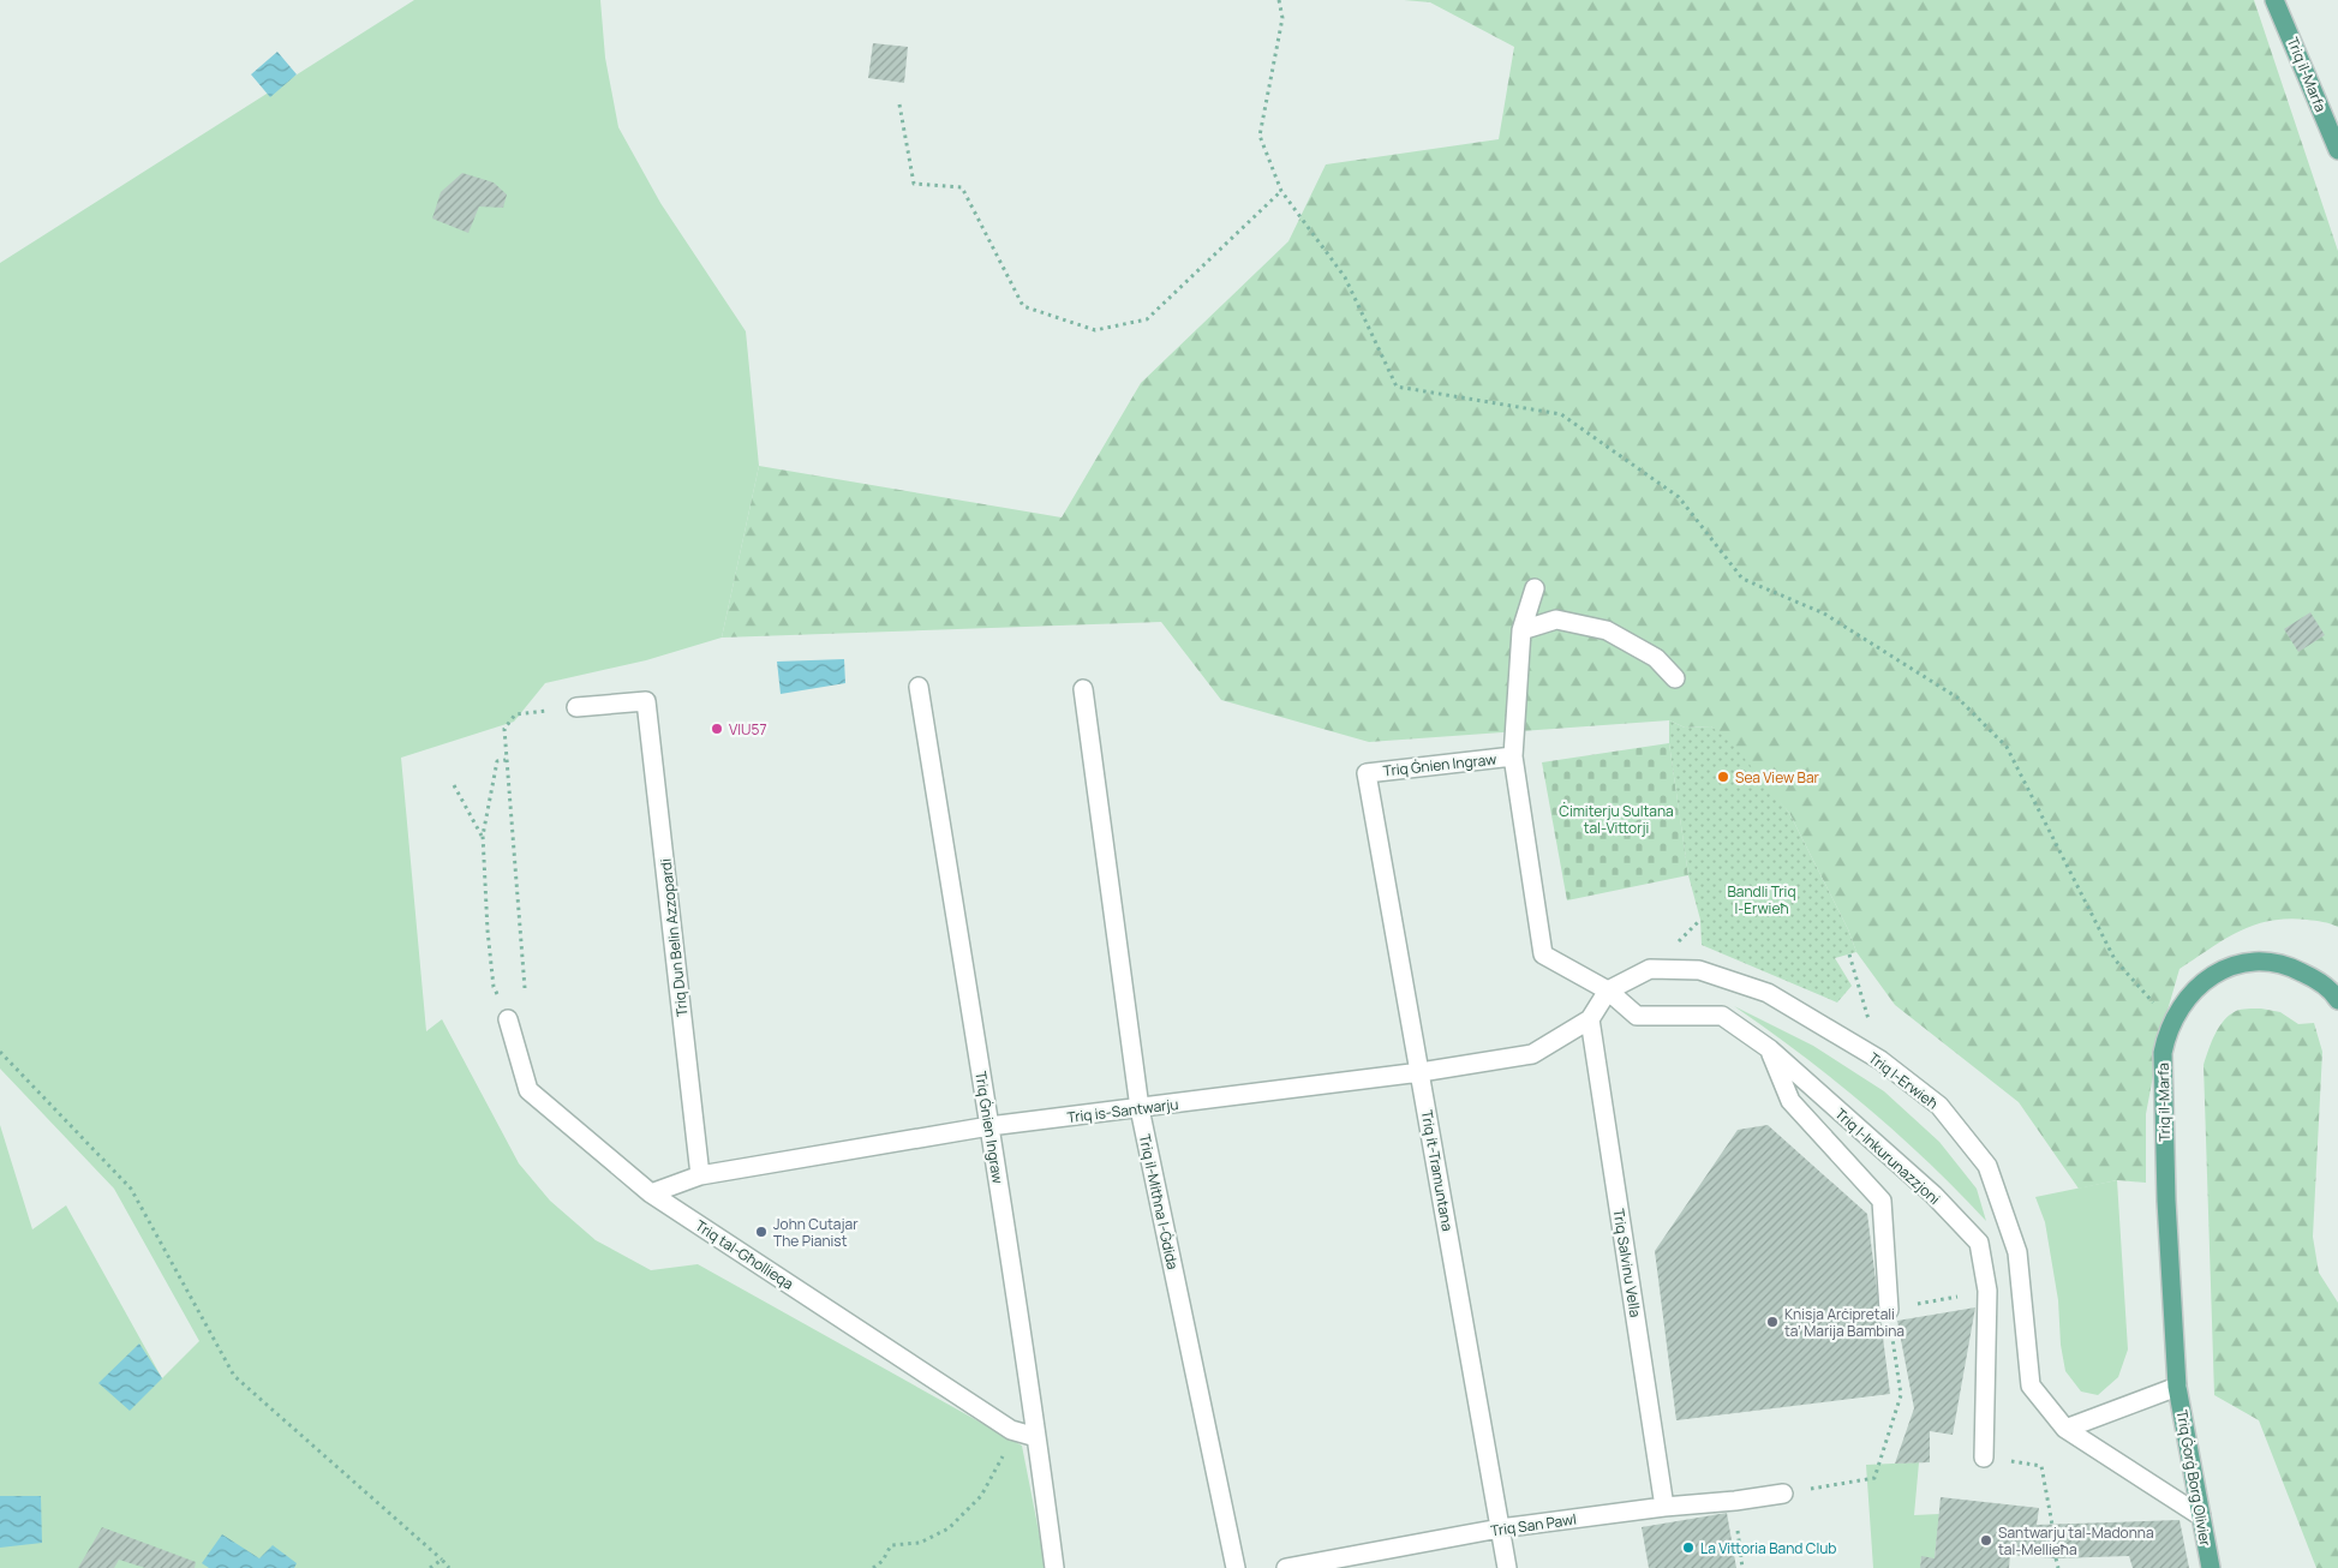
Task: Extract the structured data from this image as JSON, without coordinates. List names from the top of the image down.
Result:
{
  "streets": {
    "main road": ["Triq il-Marfa", "Triq Ġorġ Borg Olivier"],
    "street": [
      "Triq Ġnien Ingraw",
      "Triq Dun Belin Azzopardi",
      "Triq l-Erwieħ",
      "Triq is-Santwarju",
      "Triq l-Inkurunazzjoni",
      "Triq it-Tramuntana",
      "Triq il-Mitħna l-Ġdida",
      "Triq tal-Għollieqa",
      "Triq Salvinu Vella",
      "Triq San Pawl"
    ]
  },
  "crossings": [
    ["Triq il-Marfa", "Triq Ġorġ Borg Olivier"],
    ["Triq Ġnien Ingraw", "Triq is-Santwarju"],
    ["Triq Ġnien Ingraw", "Triq l-Inkurunazzjoni"],
    ["Triq Ġnien Ingraw", "Triq it-Tramuntana"],
    ["Triq Ġnien Ingraw", "Triq tal-Għollieqa"],
    ["Triq Dun Belin Azzopardi", "Triq is-Santwarju"],
    ["Triq l-Erwieħ", "Triq l-Inkurunazzjoni"],
    ["Triq l-Erwieħ", "Triq Ġorġ Borg Olivier"],
    ["Triq is-Santwarju", "Triq it-Tramuntana"],
    ["Triq is-Santwarju", "Triq il-Mitħna l-Ġdida"],
    ["Triq is-Santwarju", "Triq tal-Għollieqa"],
    ["Triq is-Santwarju", "Triq Salvinu Vella"],
    ["Triq it-Tramuntana", "Triq San Pawl"],
    ["Triq Salvinu Vella", "Triq San Pawl"]
  ],
  "parks": ["Ċimiterju Sultana tal-Vittorji", "Bandli Triq l-Erwieħ"],
  "places": [
    "VIU57",
    "Sea View Bar",
    "John Cutajar The Pianist",
    "Knisja Arċipretali ta’ Marija Bambina",
    "Santwarju tal-Madonna tal-Mellieħa",
    "La Vittoria Band Club"
  ]
}
